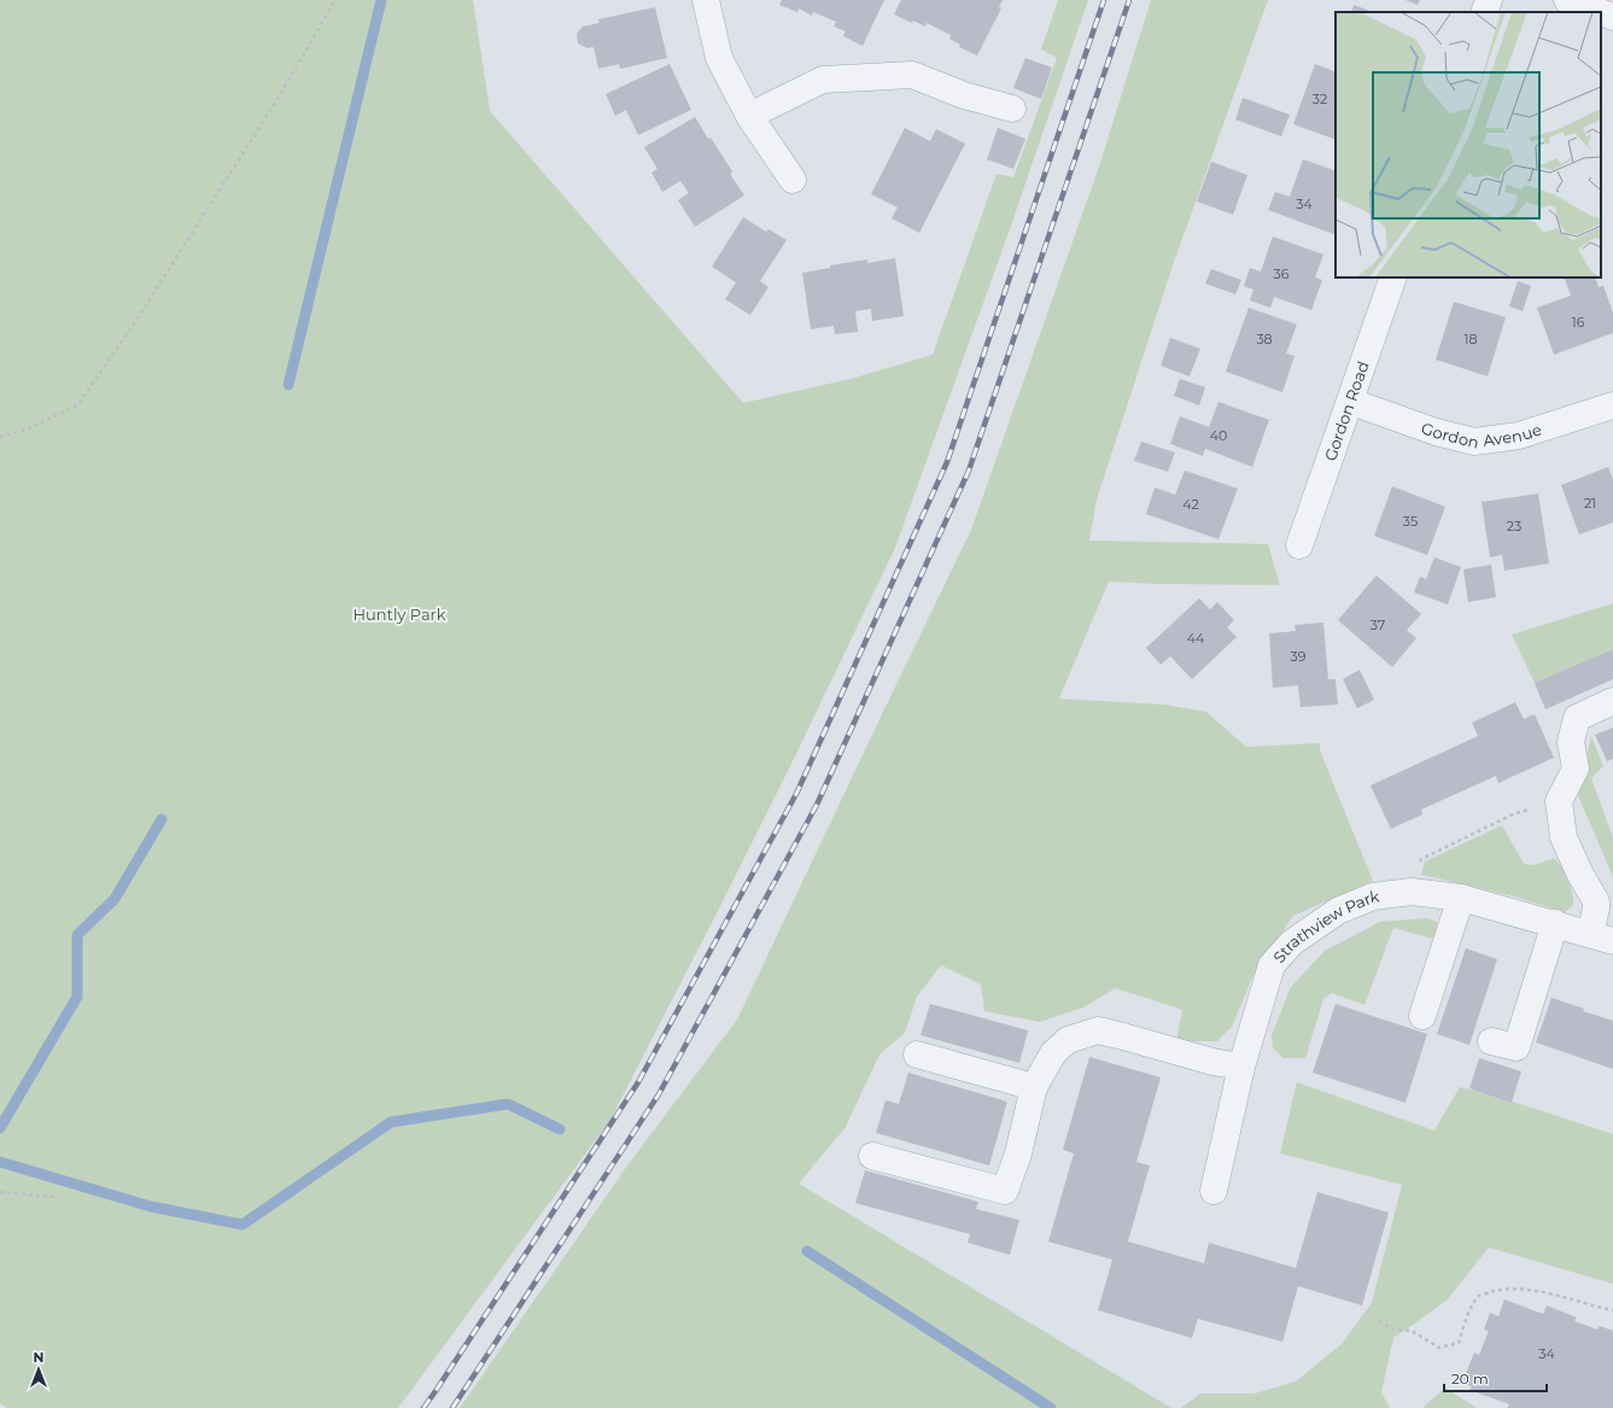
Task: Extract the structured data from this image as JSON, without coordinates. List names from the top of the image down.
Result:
{
  "streets": {
    "street": ["Gordon Road", "Gordon Avenue", "Strathview Park"]
  },
  "crossings": [
    ["Gordon Road", "Gordon Avenue"]
  ],
  "parks": ["Huntly Park"],
  "house_numbers": [
    "32",
    "34",
    "36",
    "16",
    "38",
    "18",
    "40",
    "21",
    "42",
    "35",
    "23",
    "37",
    "44",
    "39",
    "34"
  ],
  "scale_bar": "20 m",
  "north": "top"
}
